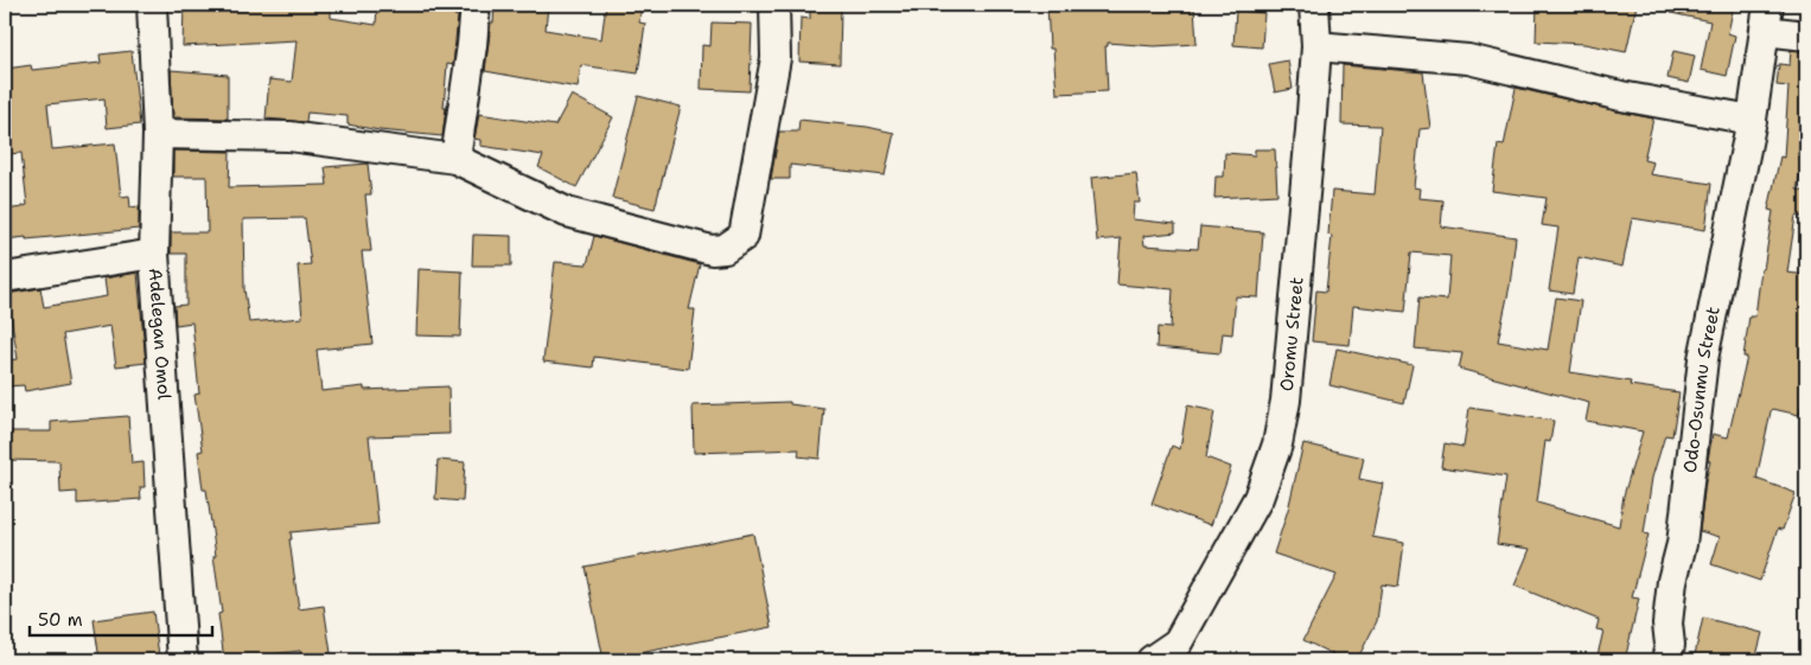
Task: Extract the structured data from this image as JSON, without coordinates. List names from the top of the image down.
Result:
{
  "streets": {
    "street": ["Adelegan Omol", "Oromu Street", "Odo-Osunmu Street"]
  },
  "scale_bar": "50 m"
}
